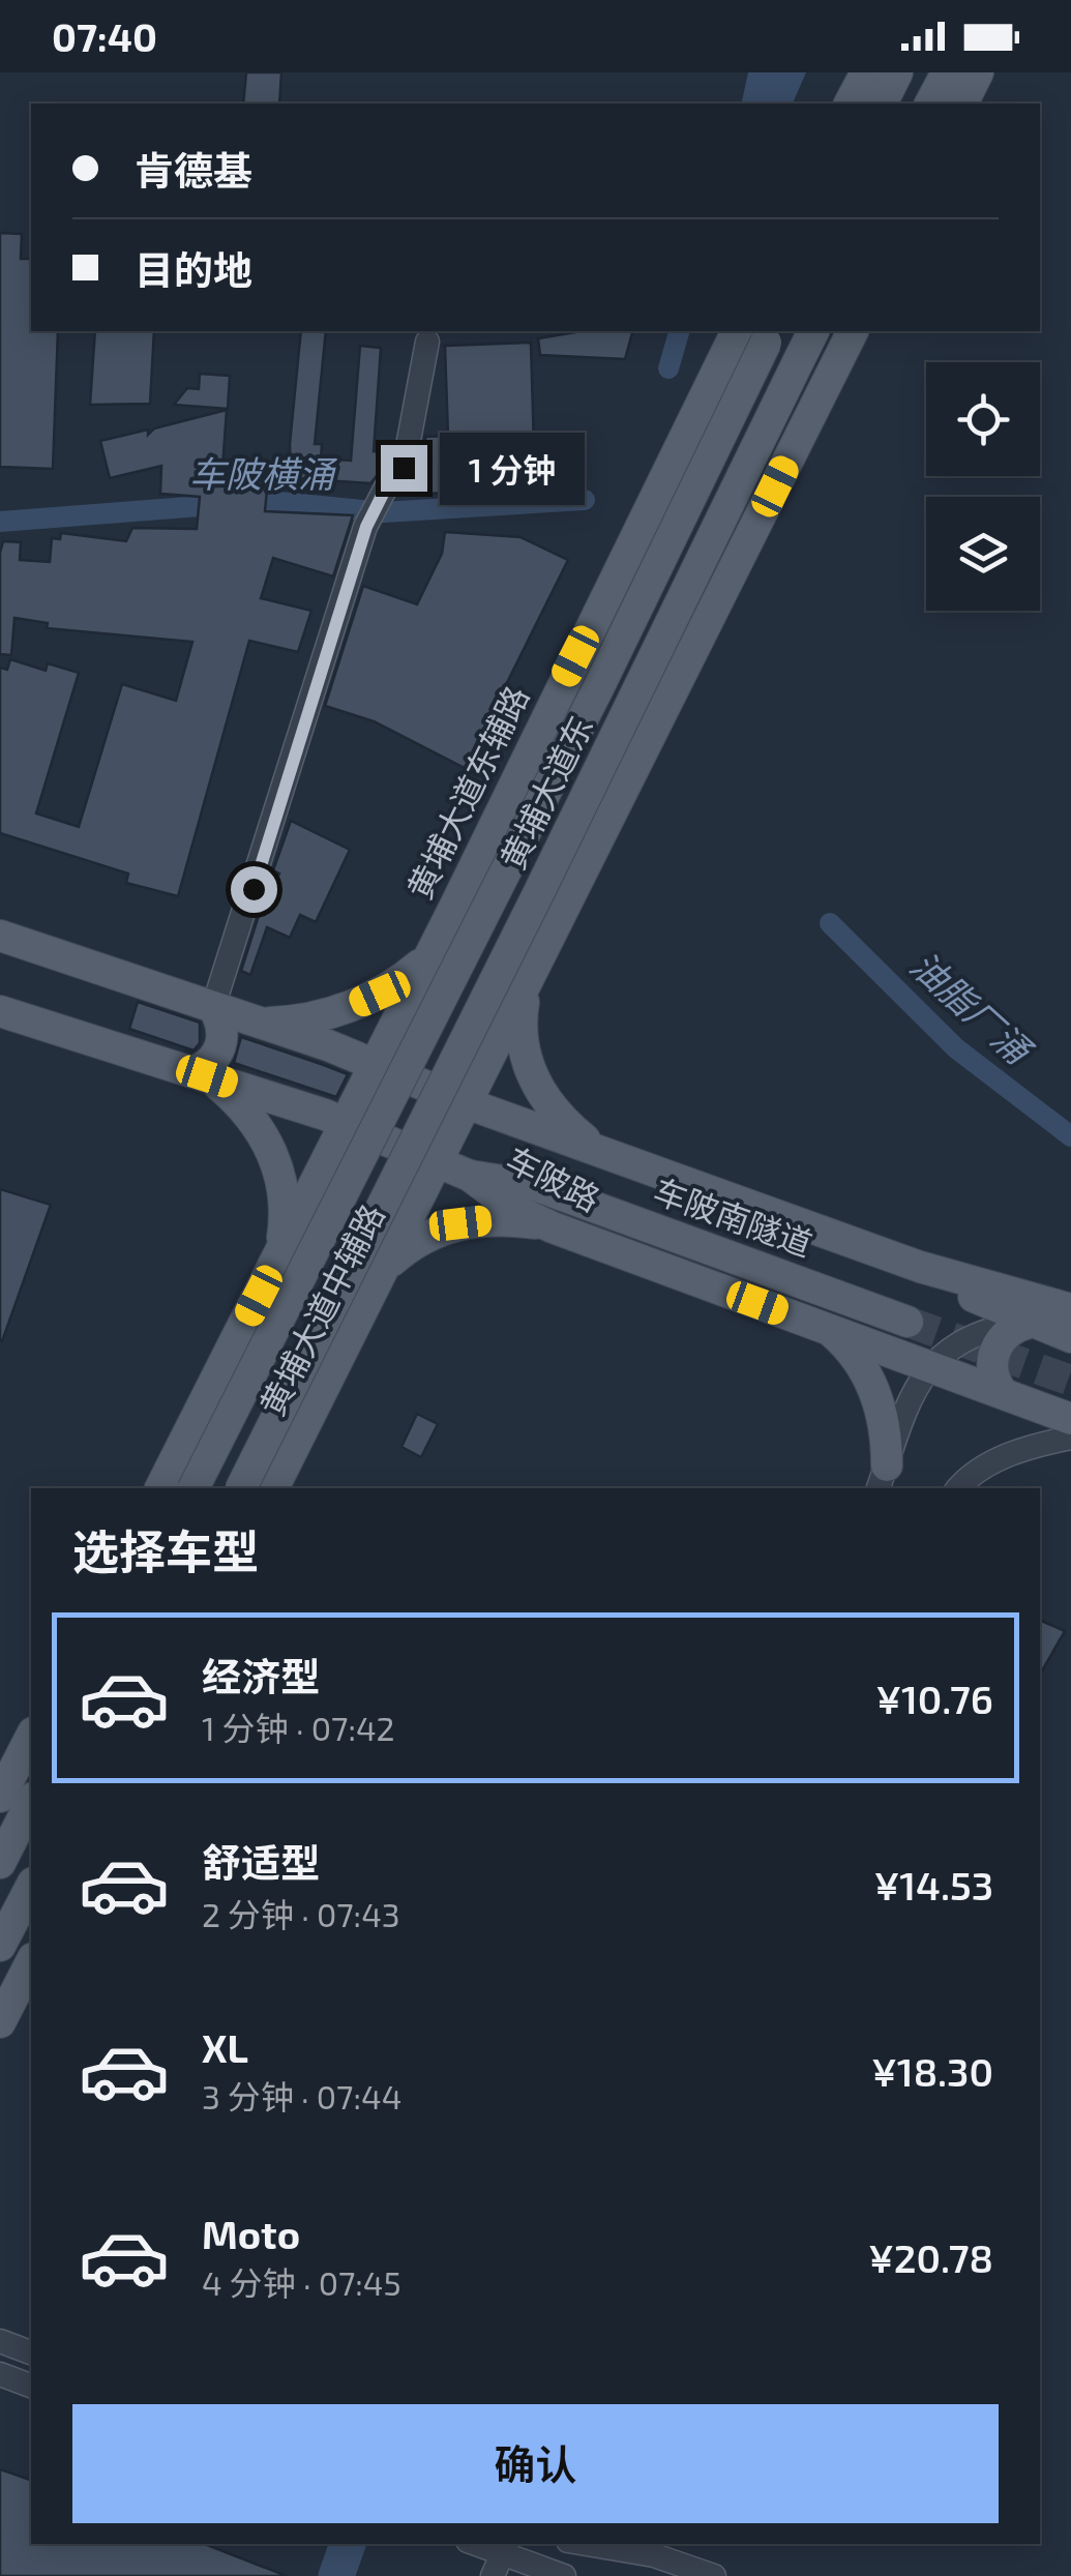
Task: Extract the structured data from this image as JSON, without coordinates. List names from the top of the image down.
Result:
{
  "streets": {
    "main road": [
      "黄埔大道东辅路",
      "黄埔大道东",
      "车陂路",
      "车陂南隧道",
      "黄埔大道中辅路"
    ]
  },
  "crossings": [
    ["黄埔大道东辅路", "黄埔大道东"],
    ["黄埔大道东辅路", "车陂路"],
    ["黄埔大道东辅路", "黄埔大道中辅路"],
    ["车陂路", "车陂南隧道"],
    ["车陂路", "黄埔大道中辅路"]
  ],
  "water": ["车陂横涌", "油脂厂涌"],
  "page": {
    "status": "07:40",
    "banner": ["肯德基", "目的地"],
    "bubble": "1 分钟",
    "heading": "选择车型",
    "list": [
      {
        "name": "经济型",
        "note": "1 分钟 · 07:42",
        "value": "¥10.76"
      },
      {
        "name": "舒适型",
        "note": "2 分钟 · 07:43",
        "value": "¥14.53"
      },
      {
        "name": "XL",
        "note": "3 分钟 · 07:44",
        "value": "¥18.30"
      },
      {
        "name": "Moto",
        "note": "4 分钟 · 07:45",
        "value": "¥20.78"
      }
    ],
    "buttons": "确认"
  }
}
